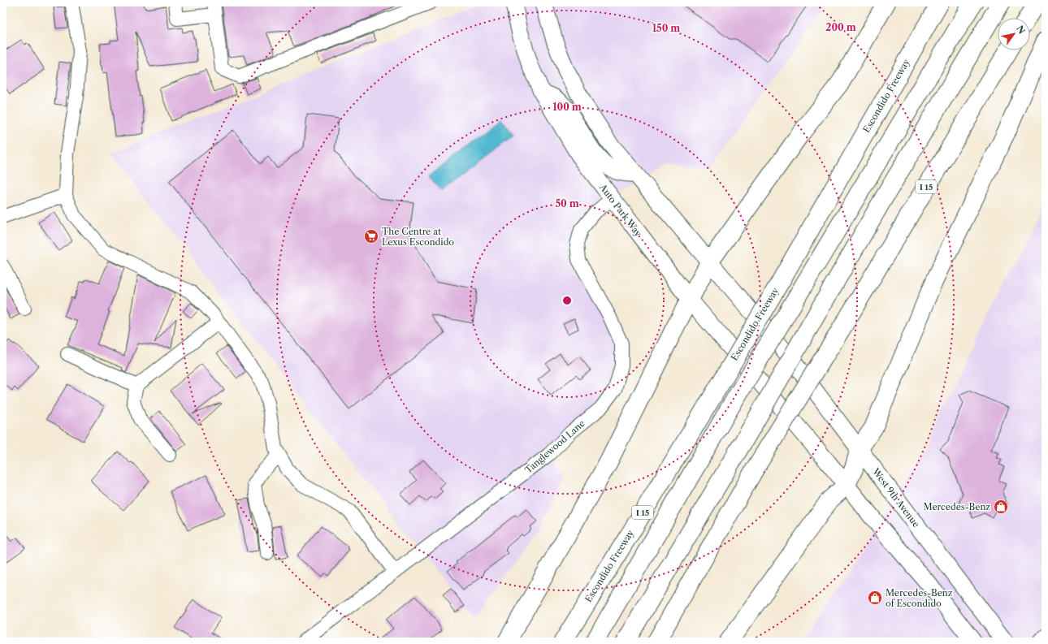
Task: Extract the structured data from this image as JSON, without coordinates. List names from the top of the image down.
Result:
{
  "streets": {
    "highway": ["Escondido Freeway", "I 15"],
    "main road": ["Auto Park Way", "West 9th Avenue"],
    "street": ["Tanglewood Lane"]
  },
  "crossings": [
    ["Auto Park Way", "Tanglewood Lane"]
  ],
  "places": {
    "supermarket": ["The Centre at Lexus Escondido"],
    "shop": ["Mercedes-Benz", "Mercedes-Benz of Escondido"]
  },
  "north": "top right",
  "rings": [
    "200 m",
    "150 m",
    "100 m",
    "50 m"
  ]
}
